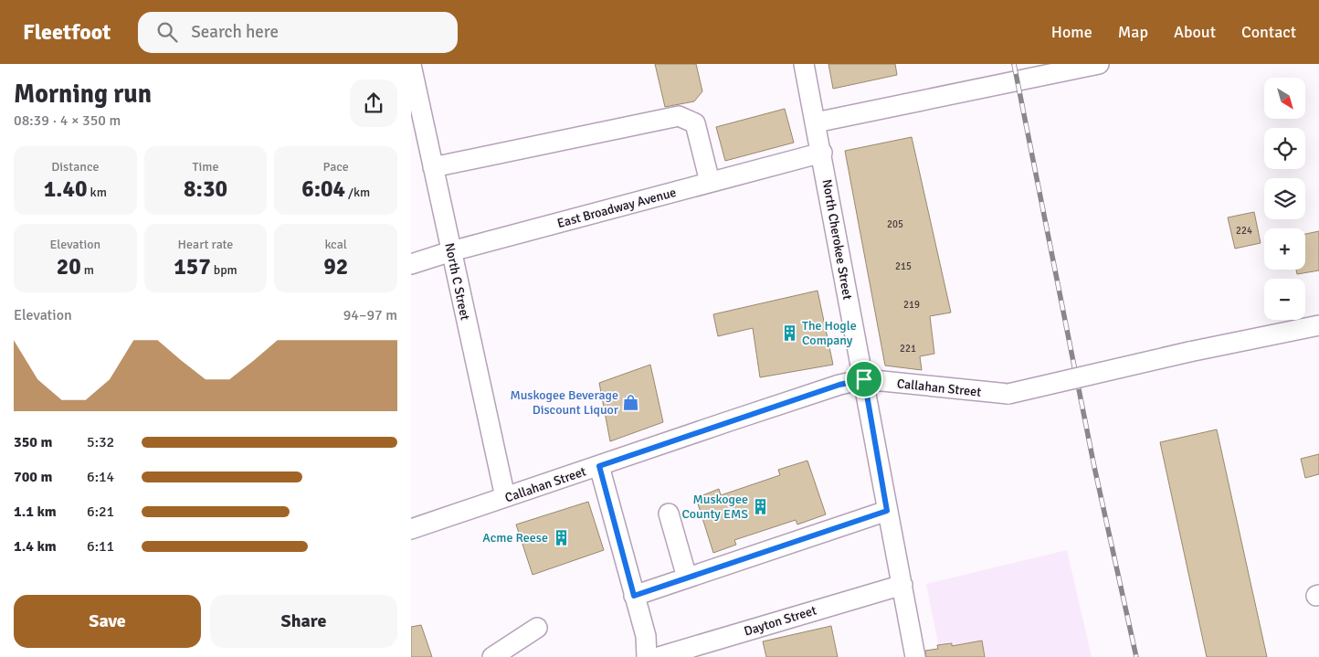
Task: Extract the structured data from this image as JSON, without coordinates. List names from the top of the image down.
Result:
{
  "streets": {
    "street": [
      "East Broadway Avenue",
      "North Cherokee Street",
      "North C Street",
      "Callahan Street",
      "Dayton Street"
    ]
  },
  "crossings": [
    ["East Broadway Avenue", "North Cherokee Street"],
    ["East Broadway Avenue", "North C Street"],
    ["North Cherokee Street", "Callahan Street"],
    ["North Cherokee Street", "Dayton Street"],
    ["North C Street", "Callahan Street"]
  ],
  "places": {
    "building": ["The Hogle Company", "Muskogee County EMS", "Acme Reese"],
    "shop": ["Muskogee Beverage Discount Liquor"]
  },
  "house_numbers": [
    "205",
    "224",
    "215",
    "219",
    "221"
  ],
  "north": "bottom right",
  "page": {
    "header": "Fleetfoot",
    "search": "Search here",
    "nav": [
      "Home",
      "Map",
      "About",
      "Contact"
    ],
    "heading": ["Morning run", "08:39 · 4 × 350 m"],
    "map_buttons": ["+", "−"],
    "stats": [
      ["Distance", "1.40 km"],
      ["Time", "8:30"],
      ["Pace", "6:04 /km"],
      ["Elevation", "20 m"],
      ["Heart rate", "157 bpm"],
      ["kcal", "92"]
    ],
    "chart": ["Elevation", "94–97 m"],
    "list": [
      {
        "name": "350 m",
        "note": "5:32"
      },
      {
        "name": "700 m",
        "note": "6:14"
      },
      {
        "name": "1.1 km",
        "note": "6:21"
      },
      {
        "name": "1.4 km",
        "note": "6:11"
      }
    ],
    "buttons": ["Save", "Share"]
  }
}
